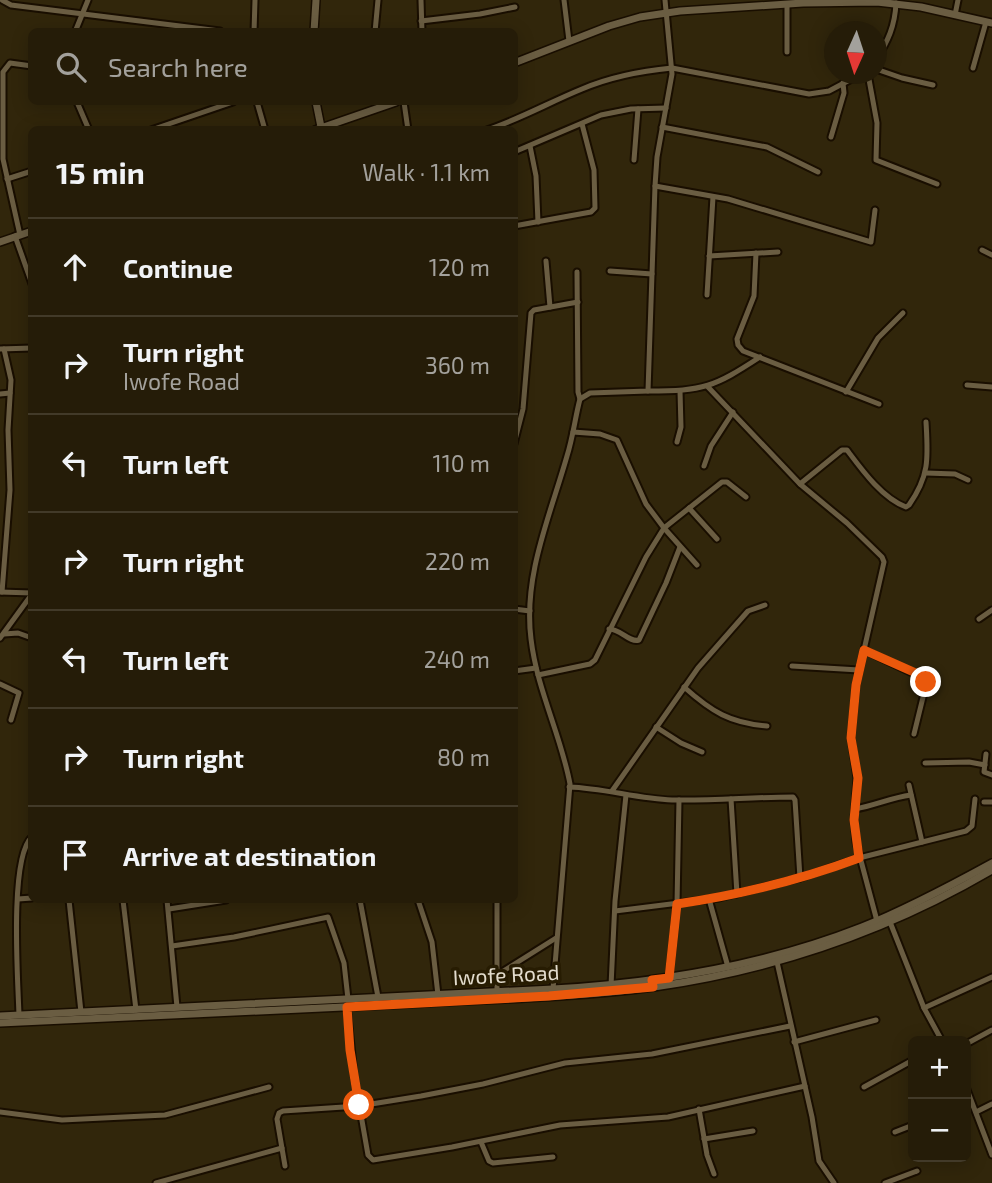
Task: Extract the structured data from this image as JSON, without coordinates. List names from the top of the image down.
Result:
{
  "streets": {
    "street": ["Iwofe Road"]
  },
  "north": "bottom",
  "page": {
    "search": "Search here",
    "heading": ["15 min", "Walk · 1.1 km"],
    "list": [
      ["Continue", "120 m"],
      ["Turn right", "Iwofe Road", "360 m"],
      ["Turn left", "110 m"],
      ["Turn right", "220 m"],
      ["Turn left", "240 m"],
      ["Turn right", "80 m"],
      "Arrive at destination"
    ],
    "map_buttons": ["+", "−"]
  }
}
